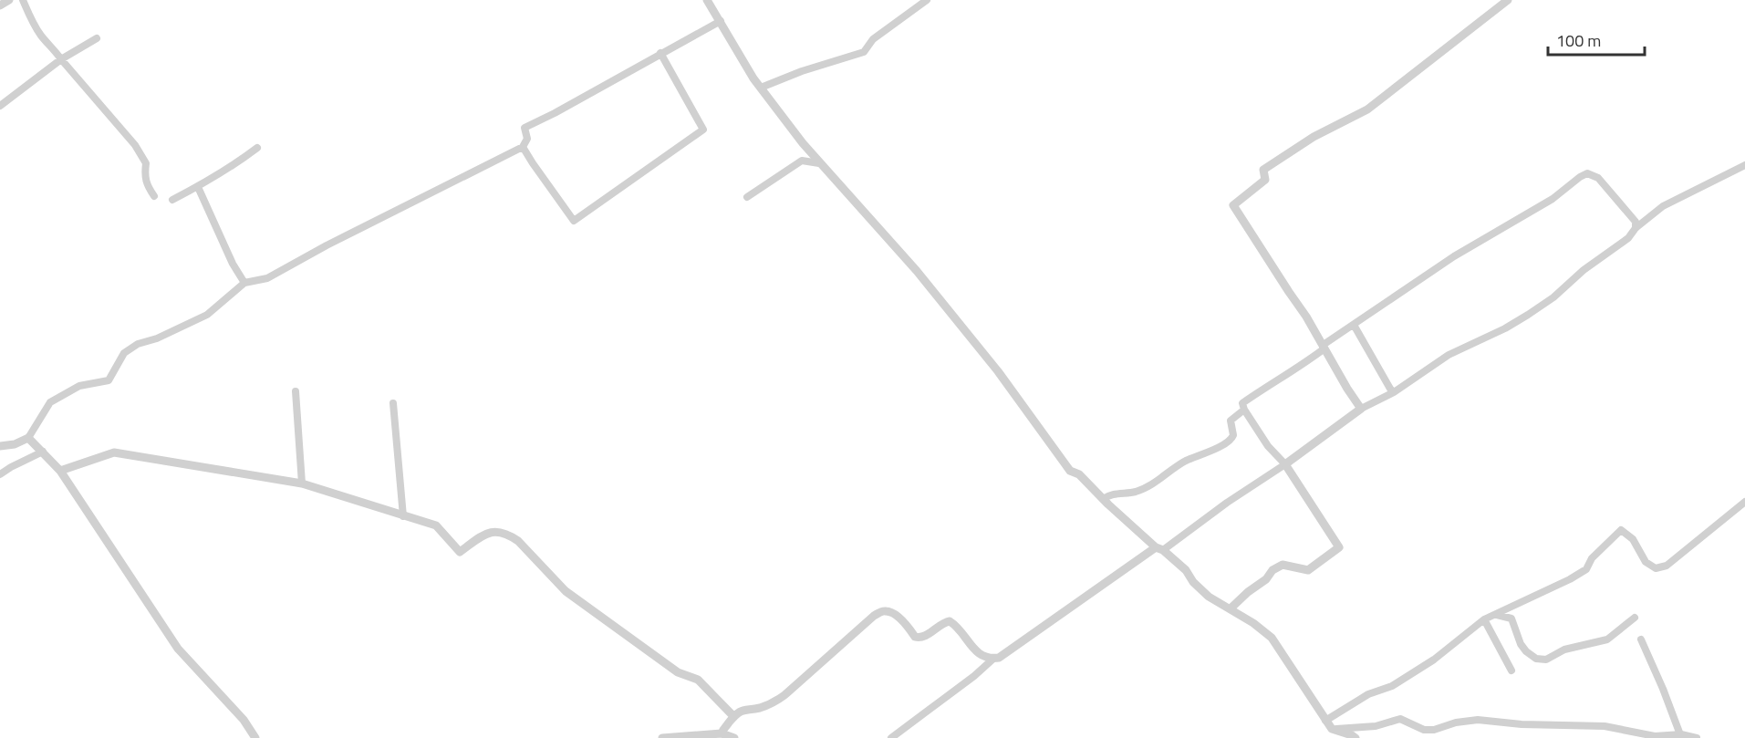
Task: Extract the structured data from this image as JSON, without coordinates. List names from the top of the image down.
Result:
{
  "scale_bar": "100 m"
}
